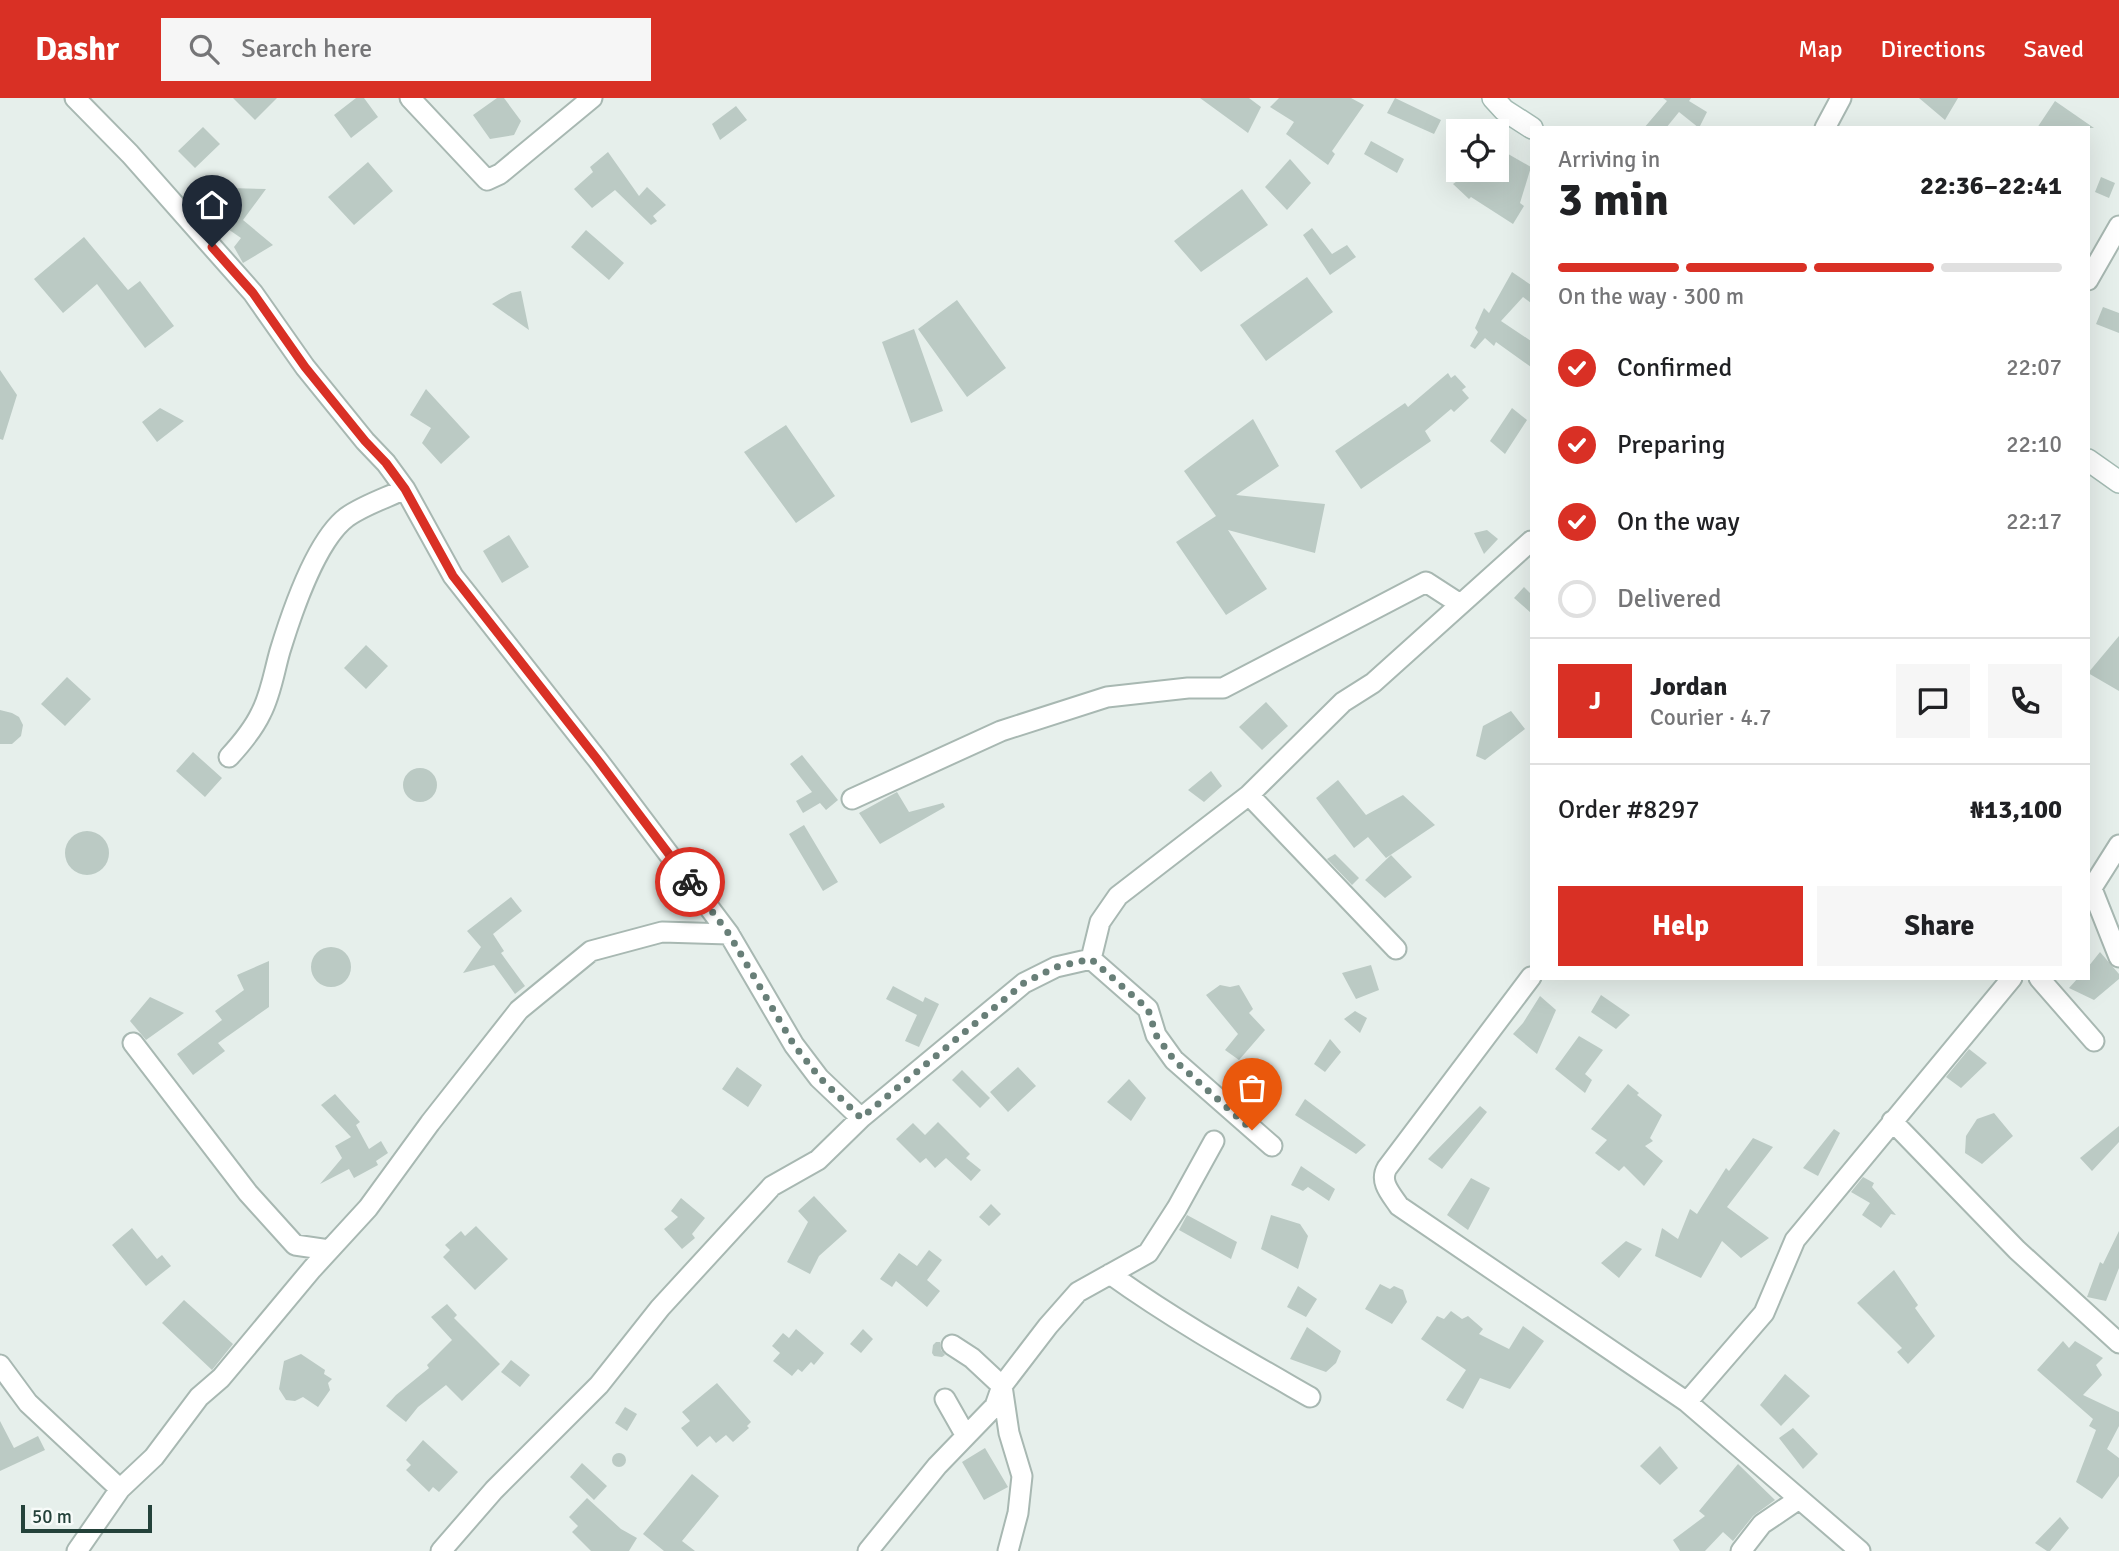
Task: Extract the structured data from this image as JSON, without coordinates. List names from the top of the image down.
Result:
{
  "scale_bar": "50 m",
  "page": {
    "header": "Dashr",
    "search": "Search here",
    "nav": ["Map", "Directions", "Saved"],
    "heading": ["3 min", "Arriving in", "22:36–22:41"],
    "panel": [
      "Jordan",
      "Courier · 4.7",
      "Order #8297",
      "₦13,100"
    ],
    "bar": "On the way · 300 m",
    "list": [
      ["Confirmed", "22:07"],
      ["Preparing", "22:10"],
      ["On the way", "22:17"],
      "Delivered"
    ],
    "round": "J",
    "buttons": ["Help", "Share"],
    "scale": "50 m"
  }
}
